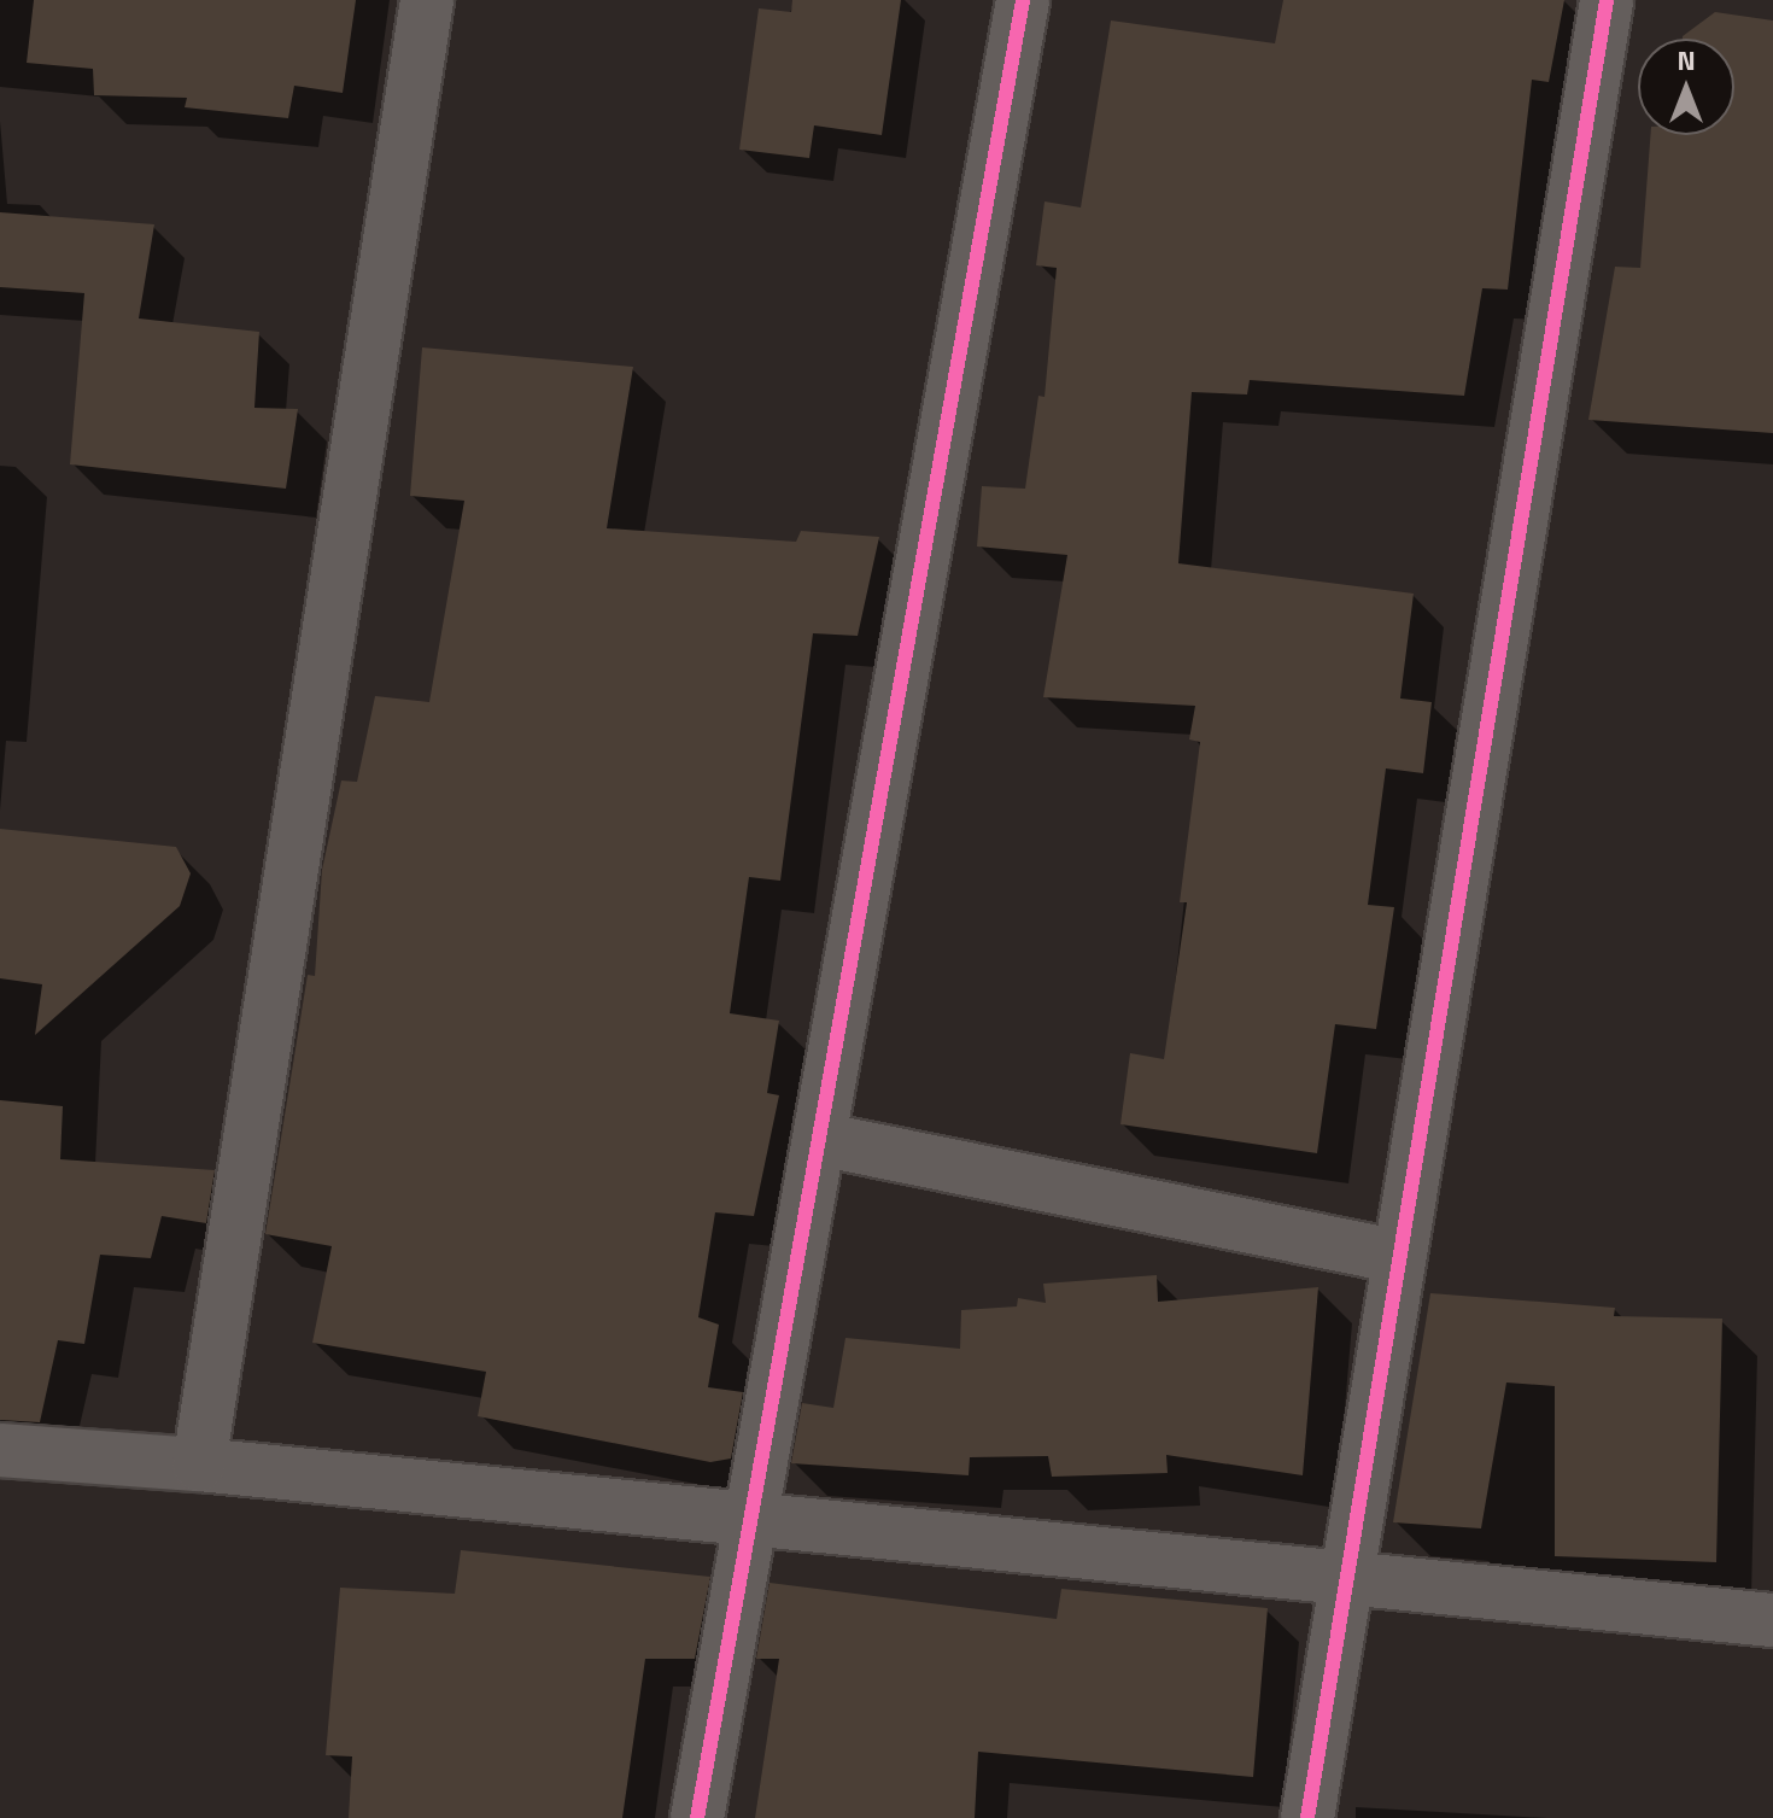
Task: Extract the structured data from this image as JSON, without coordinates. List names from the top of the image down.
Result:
{
  "north": "top"
}
